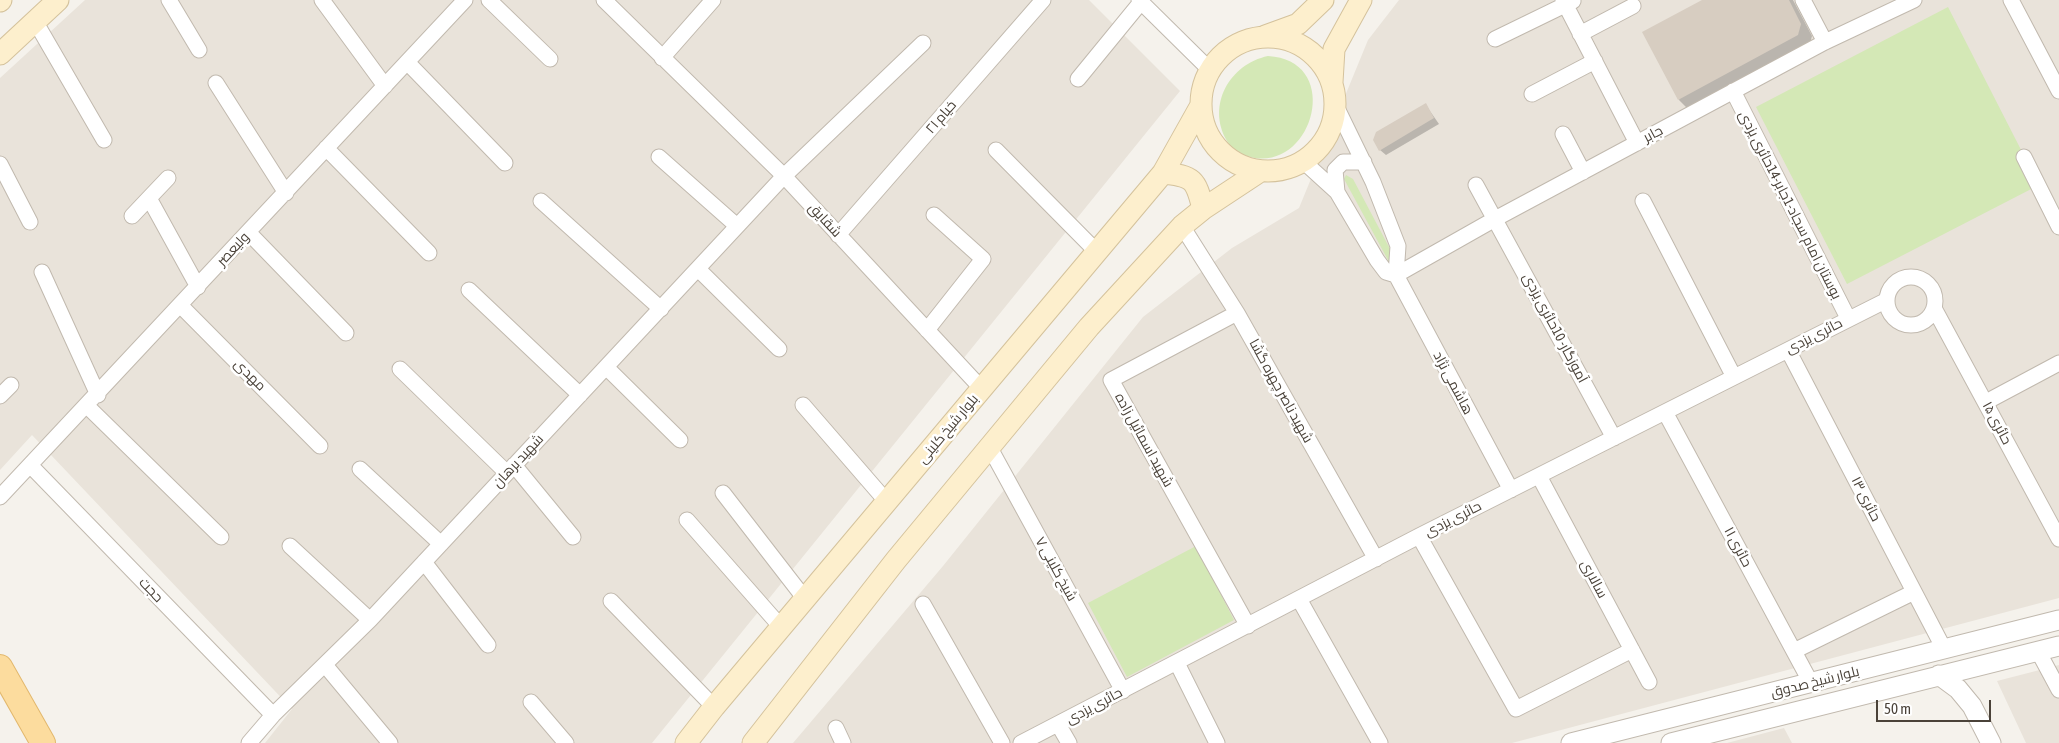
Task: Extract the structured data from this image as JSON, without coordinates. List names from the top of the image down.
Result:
{
  "streets": {
    "main road": ["بلوار شیخ کلینی"],
    "street": [
      "خیام ۲۱",
      "جابر",
      "بوستان امام سجاد-1جابر-14حائری یزدی",
      "شقایق",
      "ولیعصر",
      "آموزگار- 10حائری یزدی",
      "حائری یزدی",
      "مهدی",
      "هاشمی نژاد",
      "شهید ناصر چهره گشا",
      "حائری ۱۵",
      "شهید اسمائیل زاده",
      "شهید برهان",
      "حائری ۱۳",
      "حائری ۱۱",
      "شیخ کلینی ۷",
      "سالاری",
      "حجت",
      "بلوار شیخ صدوق"
    ]
  },
  "crossings": [
    ["خیام ۲۱", "شقایق"],
    ["جابر", "بوستان امام سجاد-1جابر-14حائری یزدی"],
    ["جابر", "آموزگار- 10حائری یزدی"],
    ["جابر", "هاشمی نژاد"],
    ["بوستان امام سجاد-1جابر-14حائری یزدی", "حائری یزدی"],
    ["شقایق", "بلوار شیخ کلینی"],
    ["شقایق", "شهید برهان"],
    ["ولیعصر", "مهدی"],
    ["ولیعصر", "حجت"],
    ["آموزگار- 10حائری یزدی", "حائری یزدی"],
    ["حائری یزدی", "هاشمی نژاد"],
    ["حائری یزدی", "شهید ناصر چهره گشا"],
    ["حائری یزدی", "حائری ۱۵"],
    ["حائری یزدی", "شهید اسمائیل زاده"],
    ["حائری یزدی", "حائری ۱۳"],
    ["حائری یزدی", "حائری ۱۱"],
    ["حائری یزدی", "شیخ کلینی ۷"],
    ["حائری یزدی", "سالاری"],
    ["شهید ناصر چهره گشا", "شهید اسمائیل زاده"],
    ["شهید برهان", "حجت"],
    ["حائری ۱۳", "بلوار شیخ صدوق"],
    ["حائری ۱۱", "بلوار شیخ صدوق"]
  ],
  "scale_bar": "50 m"
}
